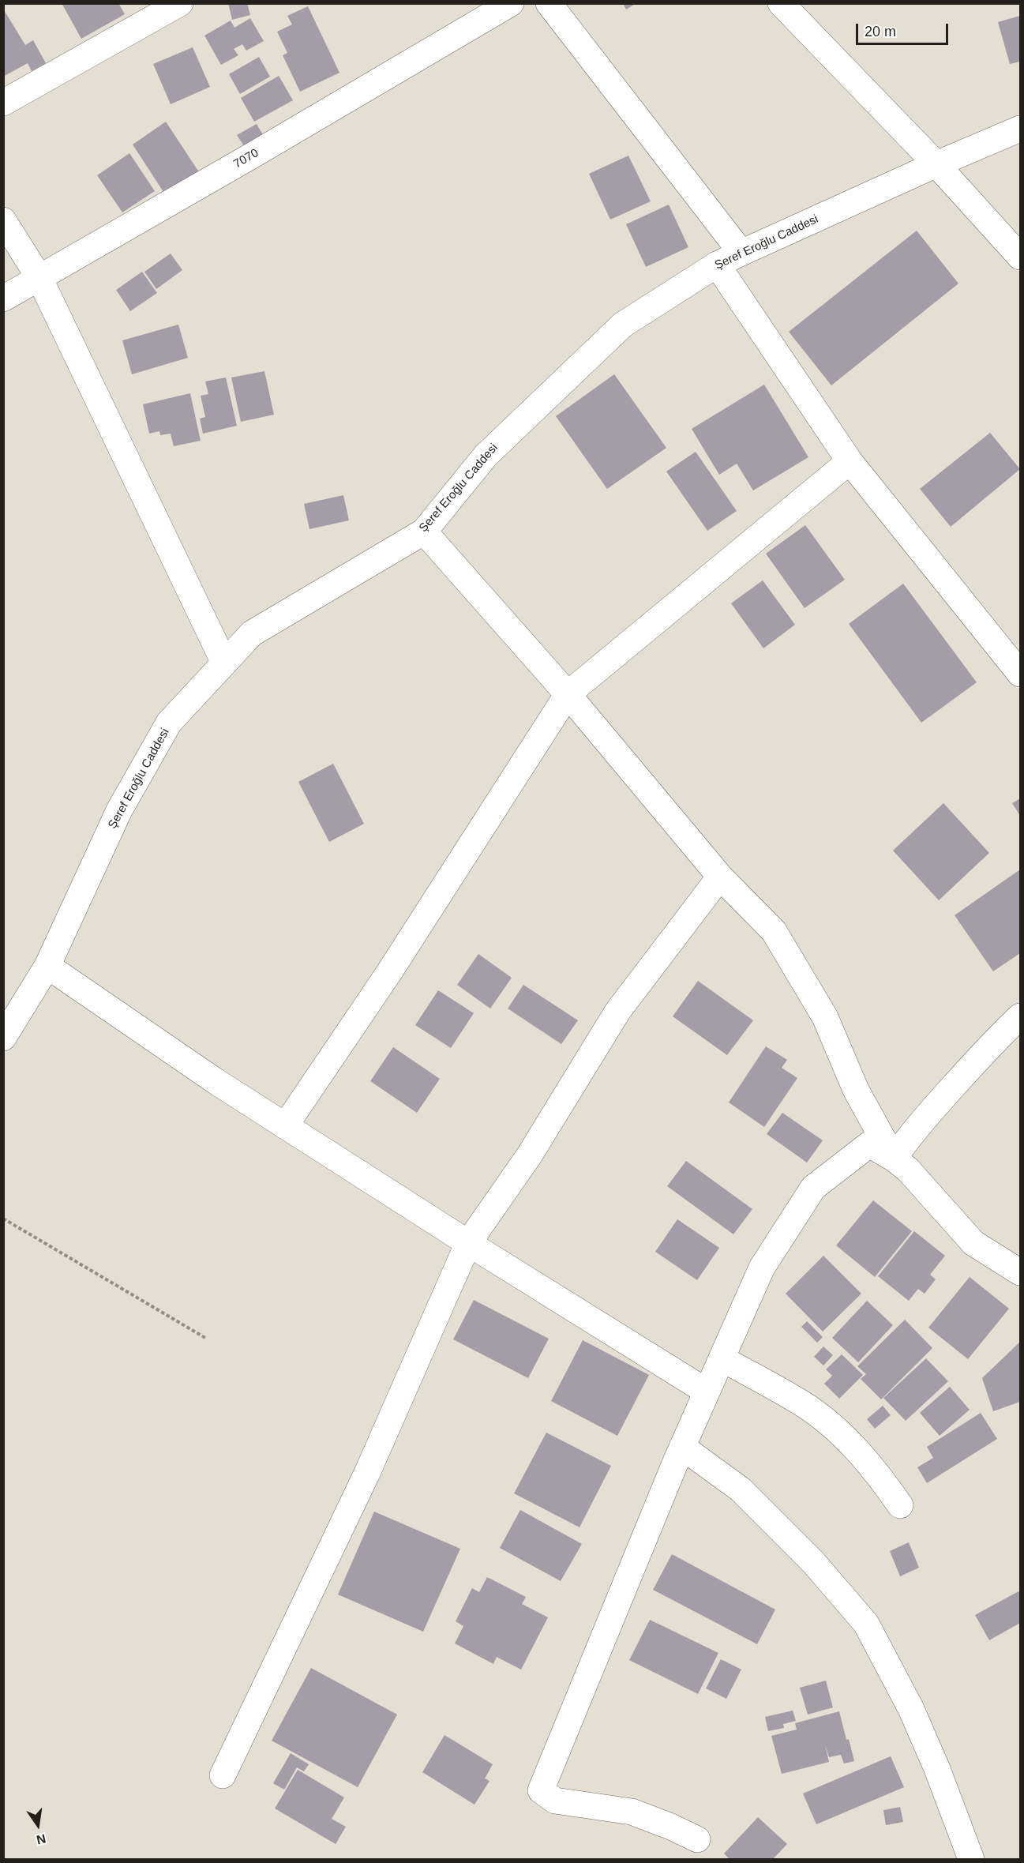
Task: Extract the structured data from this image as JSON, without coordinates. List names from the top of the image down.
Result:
{
  "streets": {
    "street": ["7070", "Şeref Eroğlu Caddesi"]
  },
  "scale_bar": "20 m",
  "north": "bottom"
}
